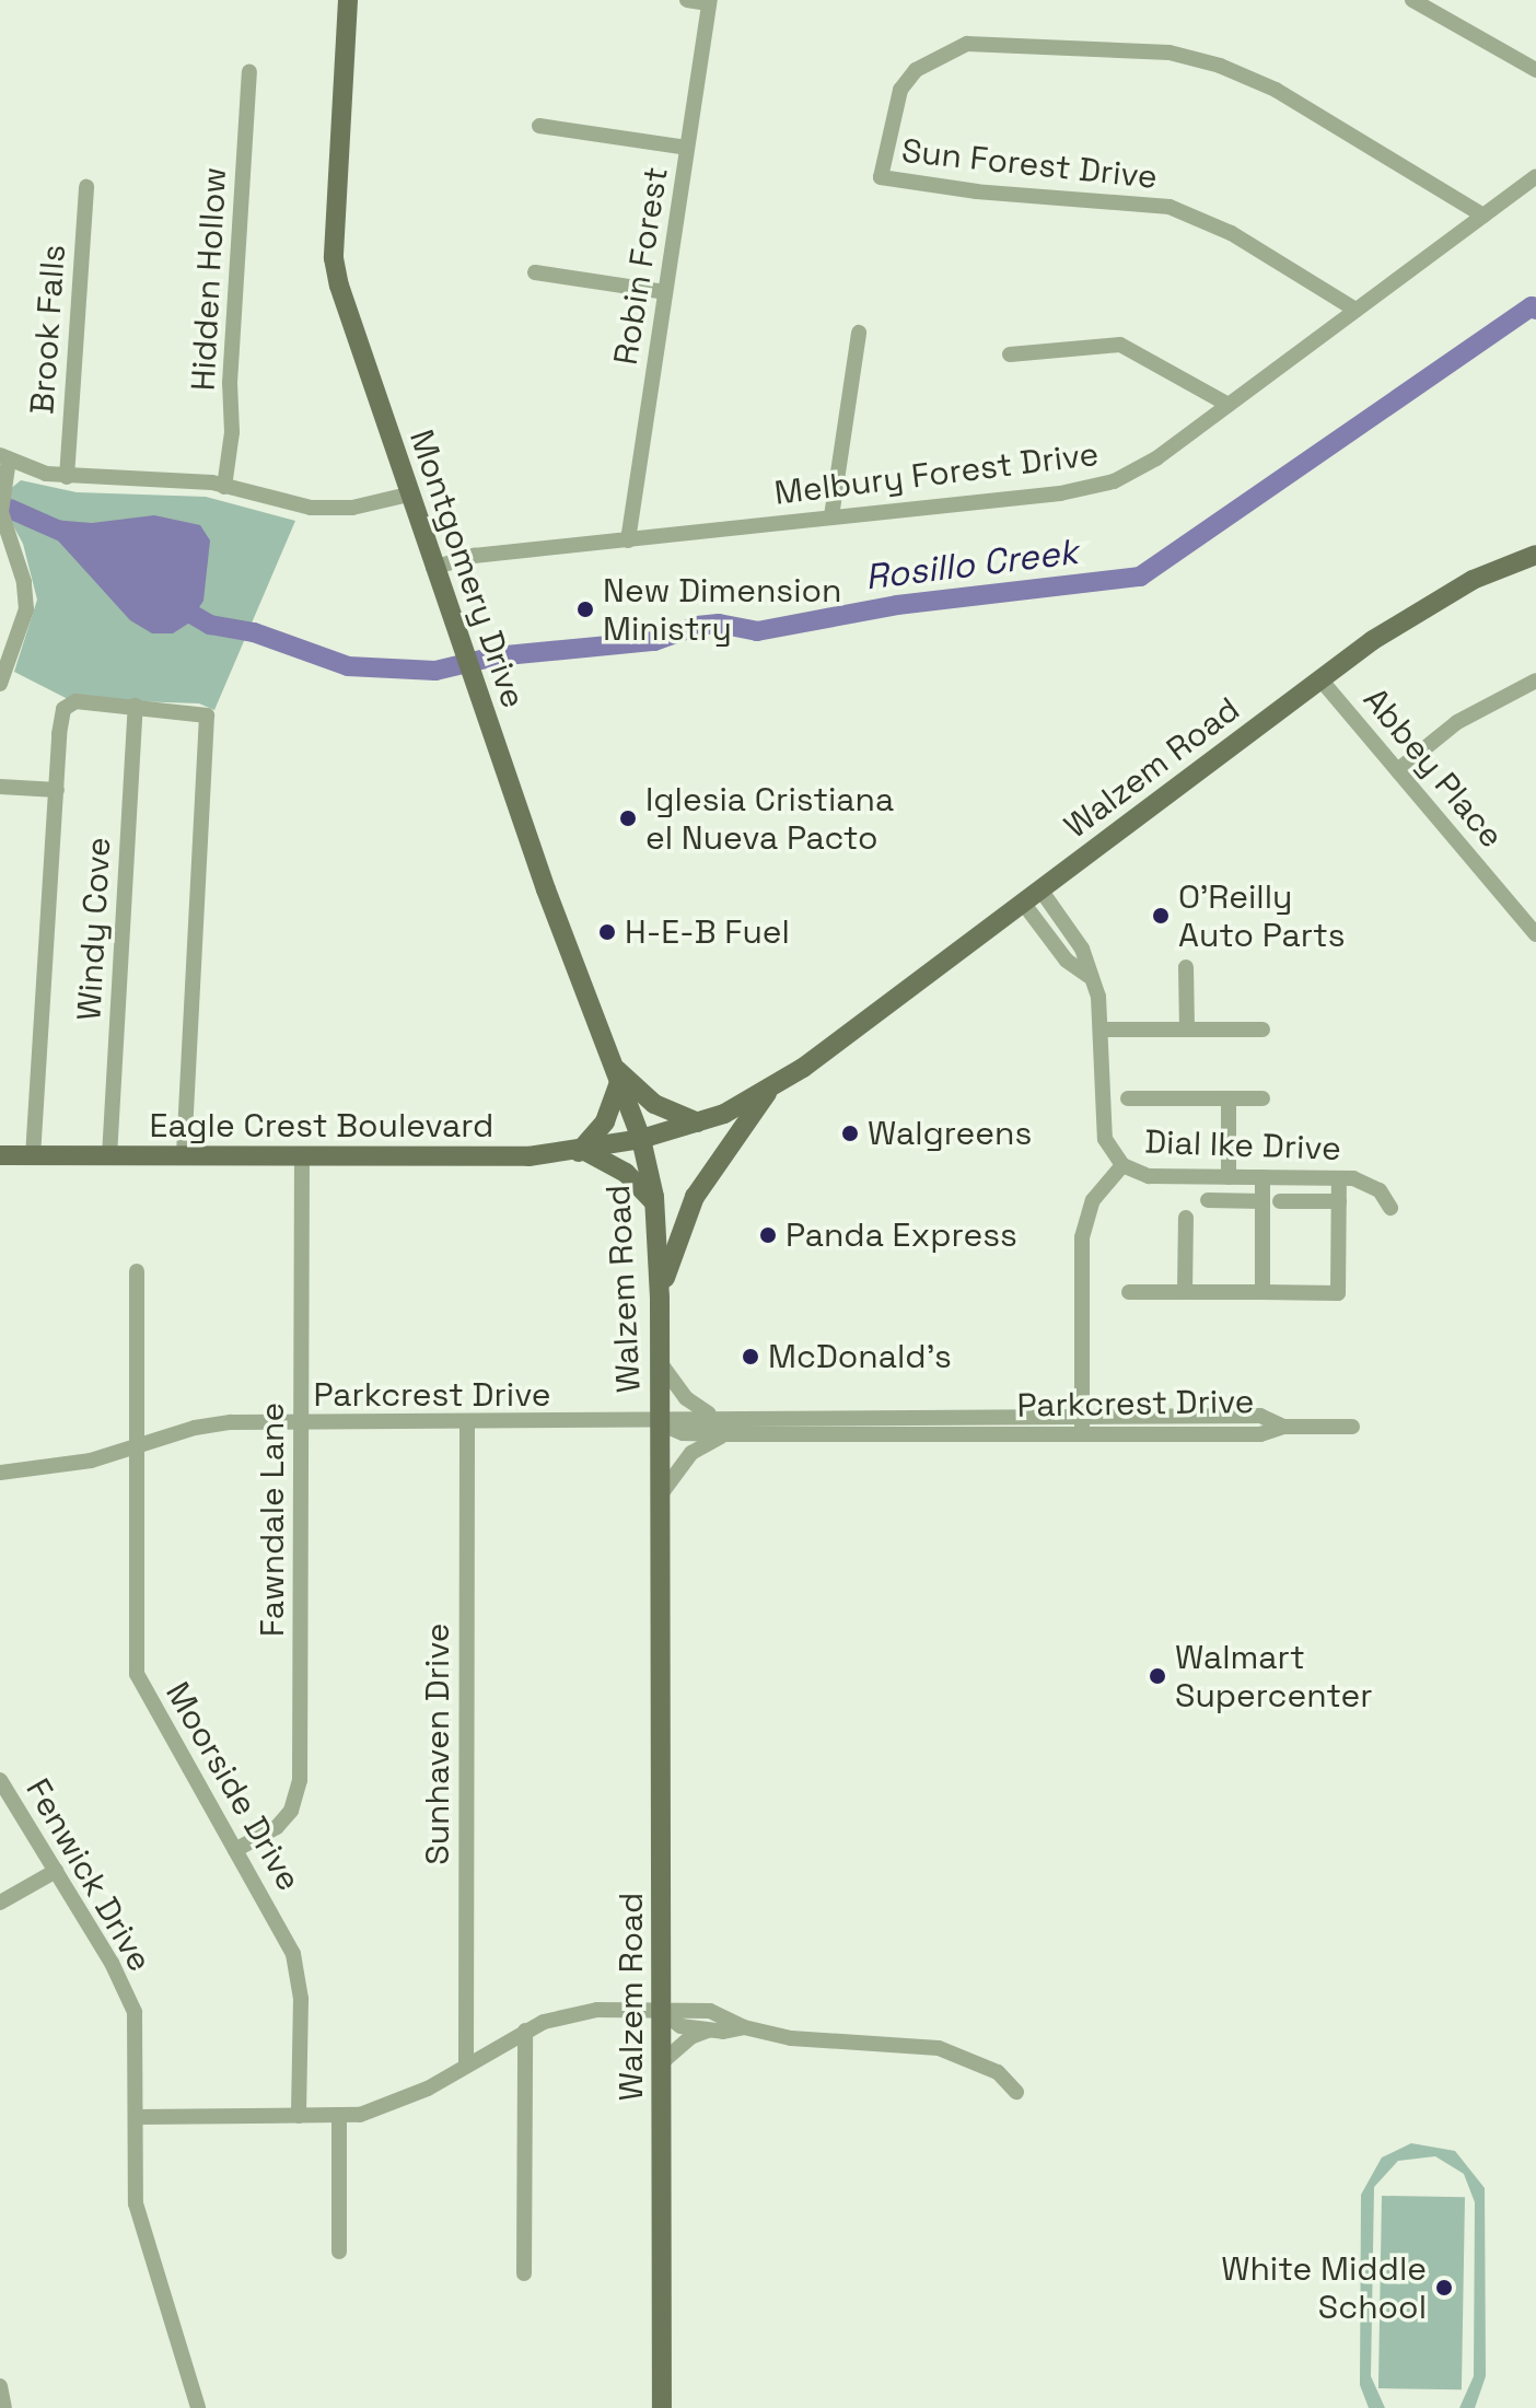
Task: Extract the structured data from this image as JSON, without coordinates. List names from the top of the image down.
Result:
{
  "streets": {
    "main road": ["Montgomery Drive", "Walzem Road", "Eagle Crest Boulevard"],
    "street": [
      "Sun Forest Drive",
      "Robin Forest",
      "Hidden Hollow",
      "Brook Falls",
      "Melbury Forest Drive",
      "Abbey Place",
      "Windy Cove",
      "Dial Ike Drive",
      "Parkcrest Drive",
      "Fawndale Lane",
      "Sunhaven Drive",
      "Moorside Drive",
      "Fenwick Drive"
    ]
  },
  "crossings": [
    ["Sun Forest Drive", "Melbury Forest Drive"],
    ["Robin Forest", "Melbury Forest Drive"],
    ["Melbury Forest Drive", "Montgomery Drive"],
    ["Montgomery Drive", "Walzem Road"],
    ["Montgomery Drive", "Eagle Crest Boulevard"],
    ["Walzem Road", "Abbey Place"],
    ["Walzem Road", "Eagle Crest Boulevard"],
    ["Walzem Road", "Dial Ike Drive"],
    ["Walzem Road", "Parkcrest Drive"],
    ["Windy Cove", "Eagle Crest Boulevard"],
    ["Eagle Crest Boulevard", "Fawndale Lane"],
    ["Parkcrest Drive", "Fawndale Lane"],
    ["Parkcrest Drive", "Sunhaven Drive"],
    ["Parkcrest Drive", "Moorside Drive"],
    ["Fawndale Lane", "Moorside Drive"]
  ],
  "water": ["Rosillo Creek"],
  "places": [
    "New Dimension Ministry",
    "Iglesia Cristiana el Nueva Pacto",
    "O'Reilly Auto Parts",
    "H-E-B Fuel",
    "Walgreens",
    "Panda Express",
    "McDonald's",
    "Walmart Supercenter",
    "White Middle School"
  ]
}
